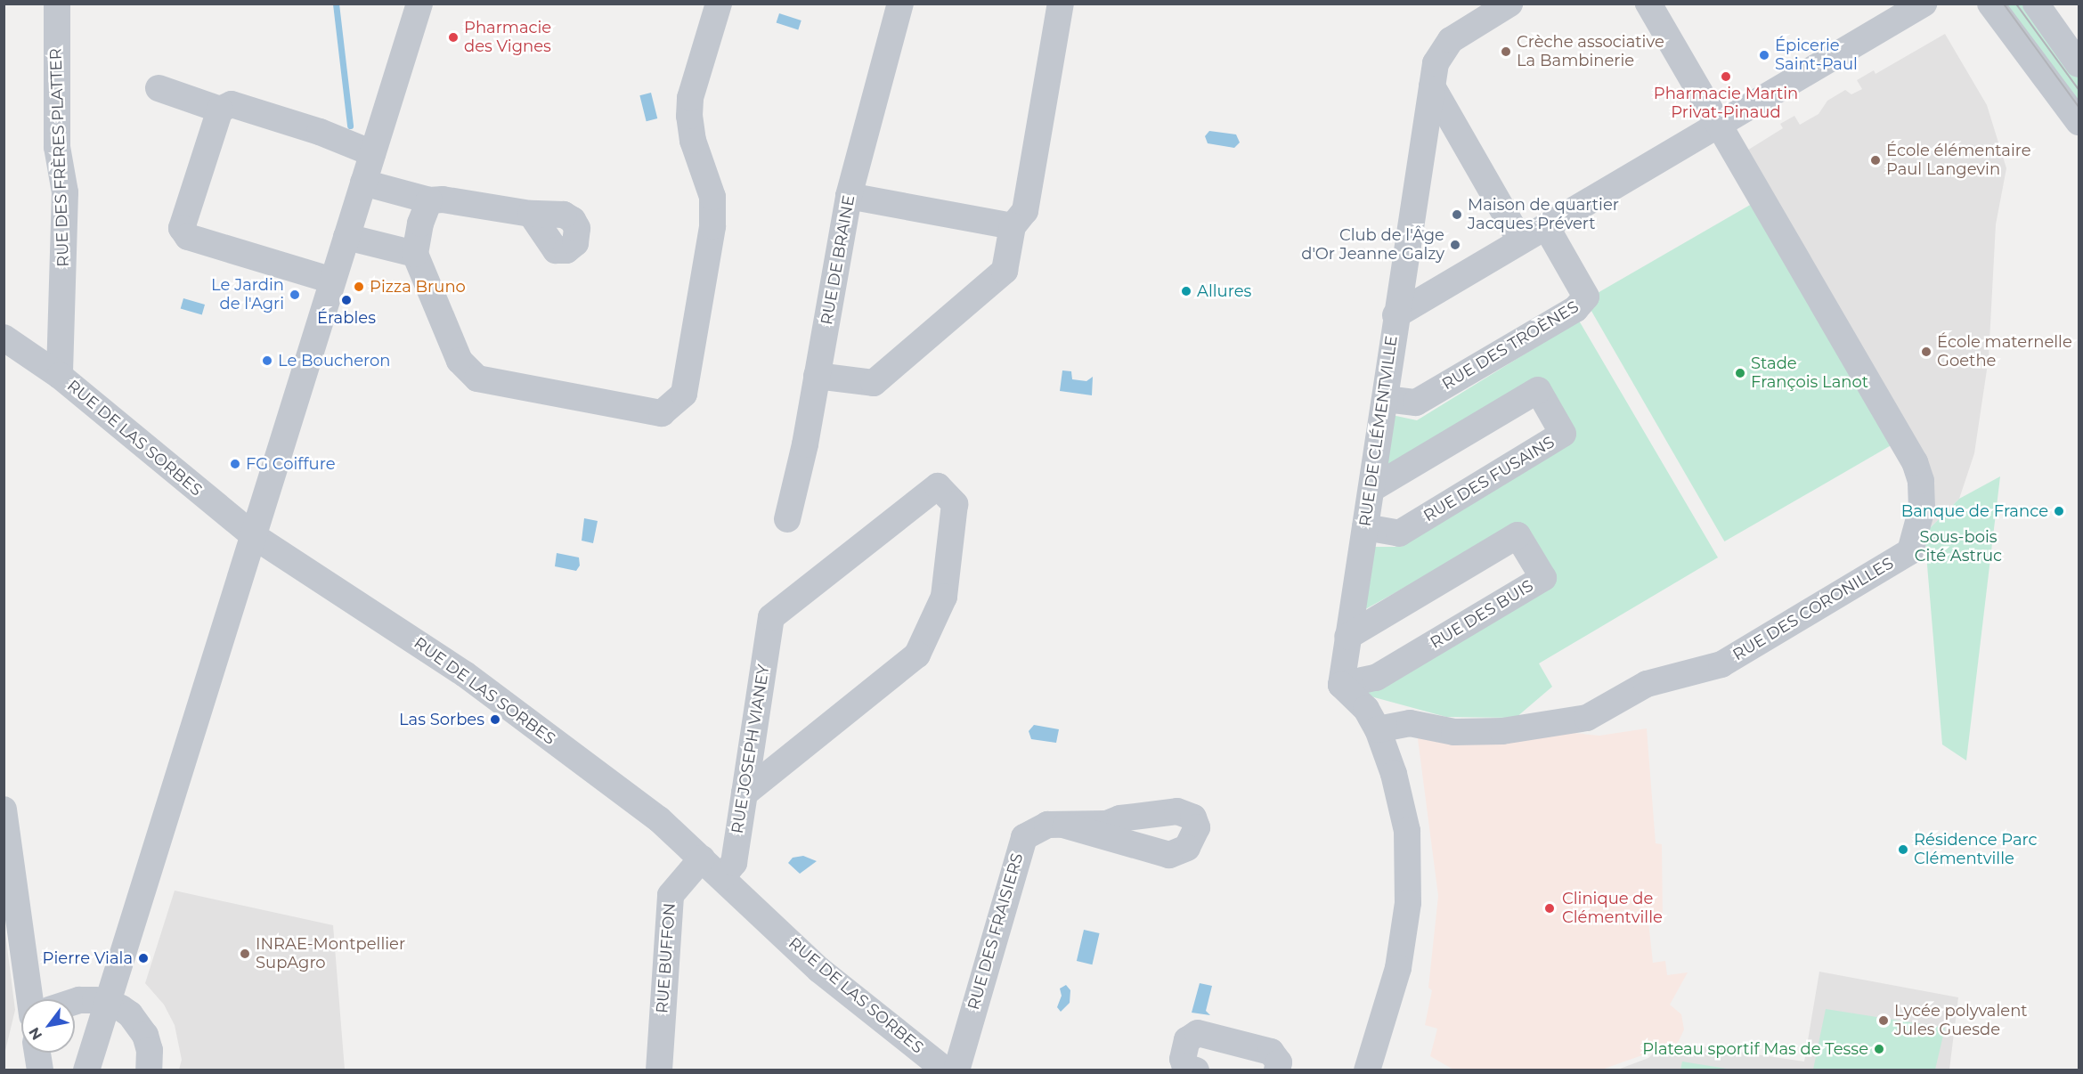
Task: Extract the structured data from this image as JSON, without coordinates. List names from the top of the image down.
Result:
{
  "streets": {
    "street": [
      "RUE DES FRÈRES PLATTER",
      "RUE DE BRAINE",
      "RUE DES TROÈNES",
      "RUE DE CLÉMENTVILLE",
      "RUE DE LAS SORBES",
      "RUE DES FUSAINS",
      "RUE DES CORONILLES",
      "RUE DES BUIS",
      "RUE JOSEPH VIANEY",
      "RUE DES FRAISIERS",
      "RUE BUFFON"
    ]
  },
  "crossings": [
    ["RUE DES FRÈRES PLATTER", "RUE DE LAS SORBES"],
    ["RUE DES TROÈNES", "RUE DE CLÉMENTVILLE"],
    ["RUE DE CLÉMENTVILLE", "RUE DES FUSAINS"],
    ["RUE DE CLÉMENTVILLE", "RUE DES CORONILLES"],
    ["RUE DE CLÉMENTVILLE", "RUE DES BUIS"],
    ["RUE DE LAS SORBES", "RUE JOSEPH VIANEY"],
    ["RUE DE LAS SORBES", "RUE BUFFON"]
  ],
  "parks": ["Sous-bois Cité Astruc"],
  "places": [
    "Pharmacie des Vignes",
    "Crèche associative La Bambinerie",
    "Épicerie Saint-Paul",
    "Pharmacie Martin Privat-Pinaud",
    "École élémentaire Paul Langevin",
    "Maison de quartier Jacques Prévert",
    "Club de l'Âge d'Or Jeanne Galzy",
    "Pizza Bruno",
    "Allures",
    "Le Jardin de l'Agri",
    "Érables",
    "École maternelle Goethe",
    "Le Boucheron",
    "Stade François Lanot",
    "FG Coiffure",
    "Banque de France",
    "Las Sorbes",
    "Résidence Parc Clémentville",
    "Clinique de Clémentville",
    "INRAE-Montpellier SupAgro",
    "Pierre Viala",
    "Lycée polyvalent Jules Guesde",
    "Plateau sportif Mas de Tesse"
  ],
  "north": "bottom left"
}
